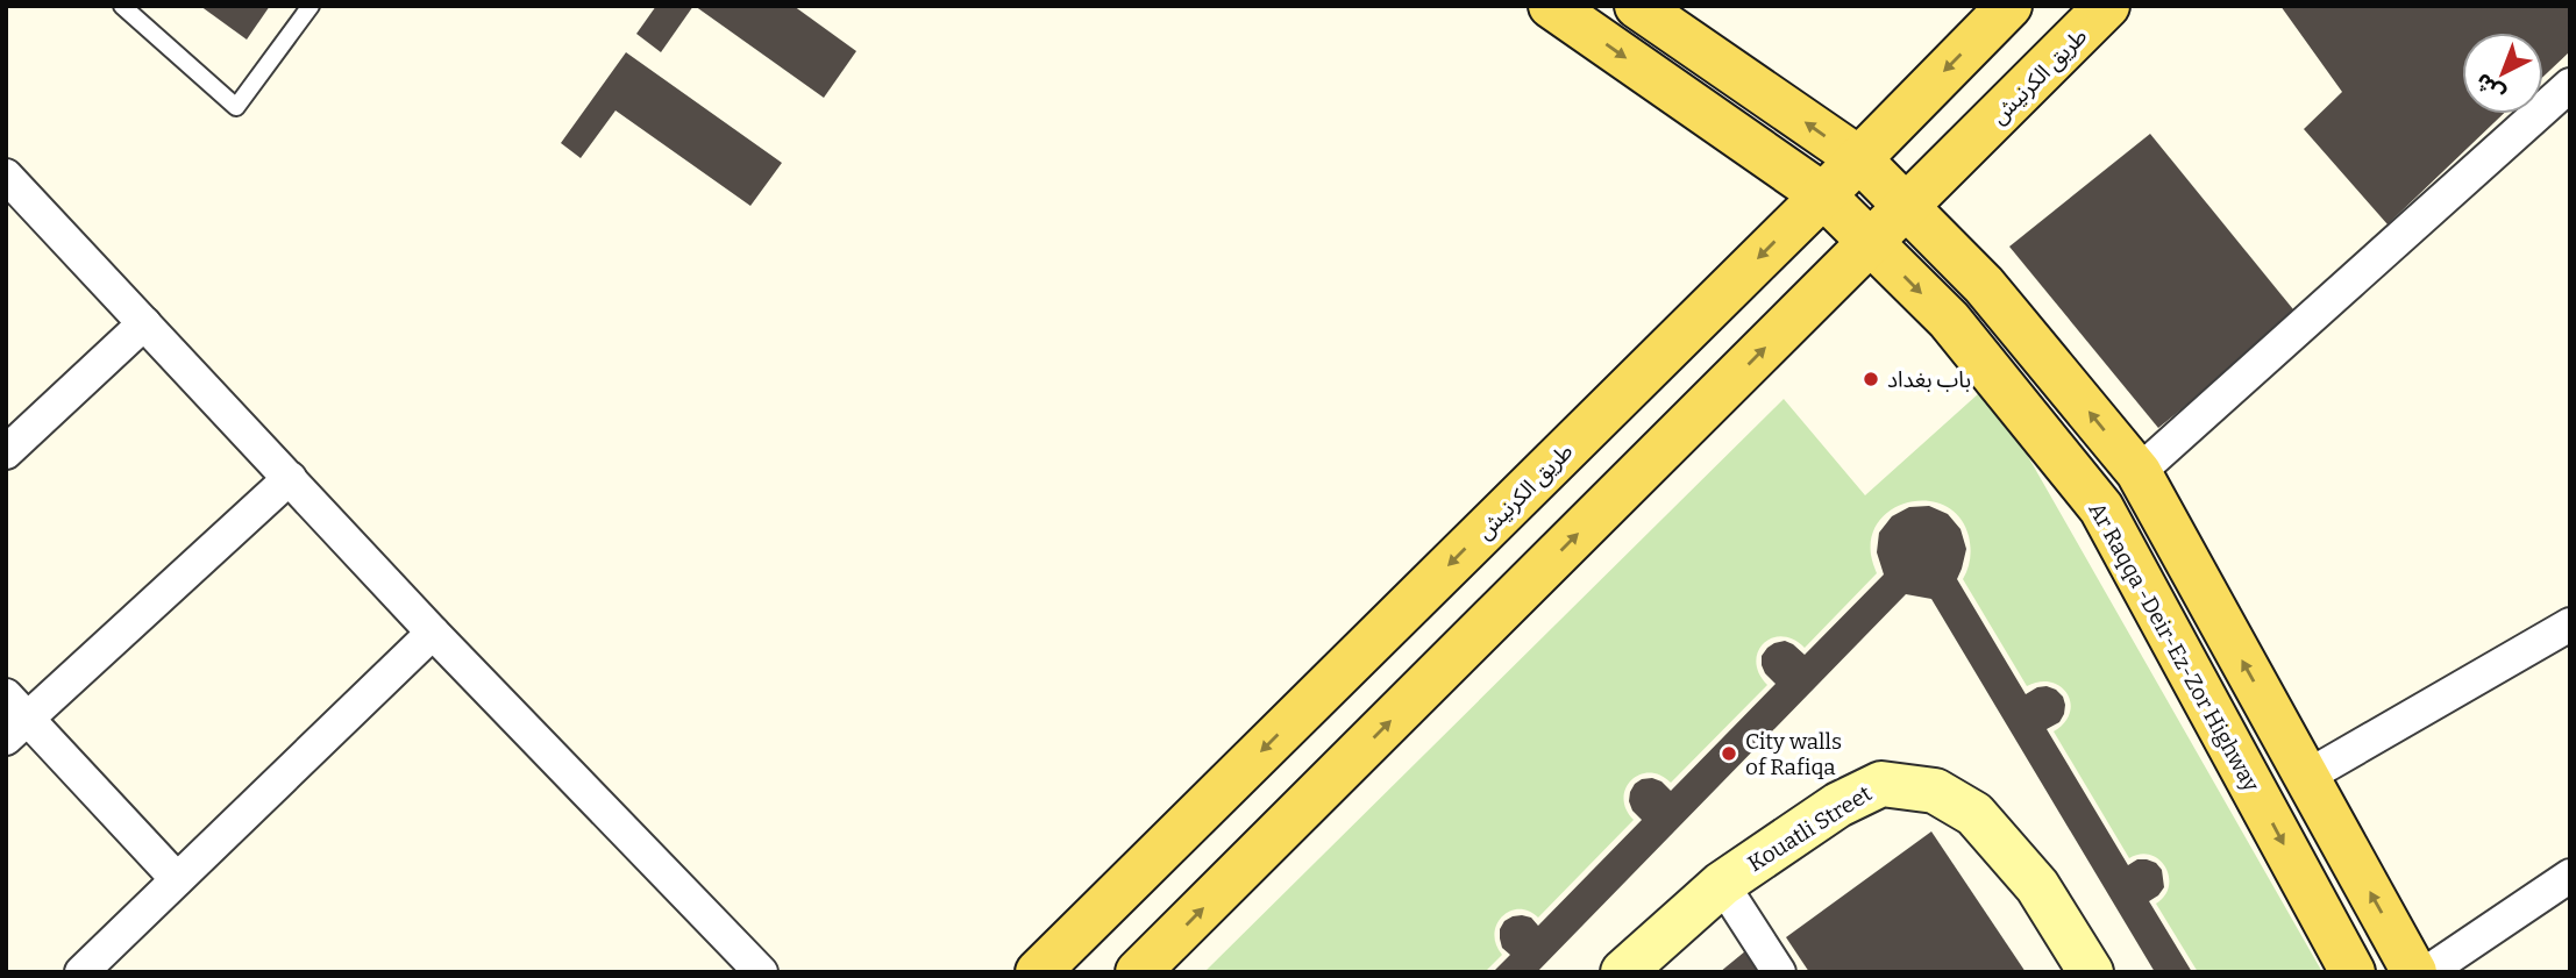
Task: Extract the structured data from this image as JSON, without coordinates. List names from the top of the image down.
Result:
{
  "streets": {
    "main road": ["طريق الكرنيش", "Ar Raqqa -Deir-Ez-Zor Highway"],
    "street": ["Kouatli Street"]
  },
  "crossings": [
    ["طريق الكرنيش", "Ar Raqqa -Deir-Ez-Zor Highway"]
  ],
  "places": ["باب بغداد", "City walls of Rafiqa"],
  "north": "bottom left"
}
